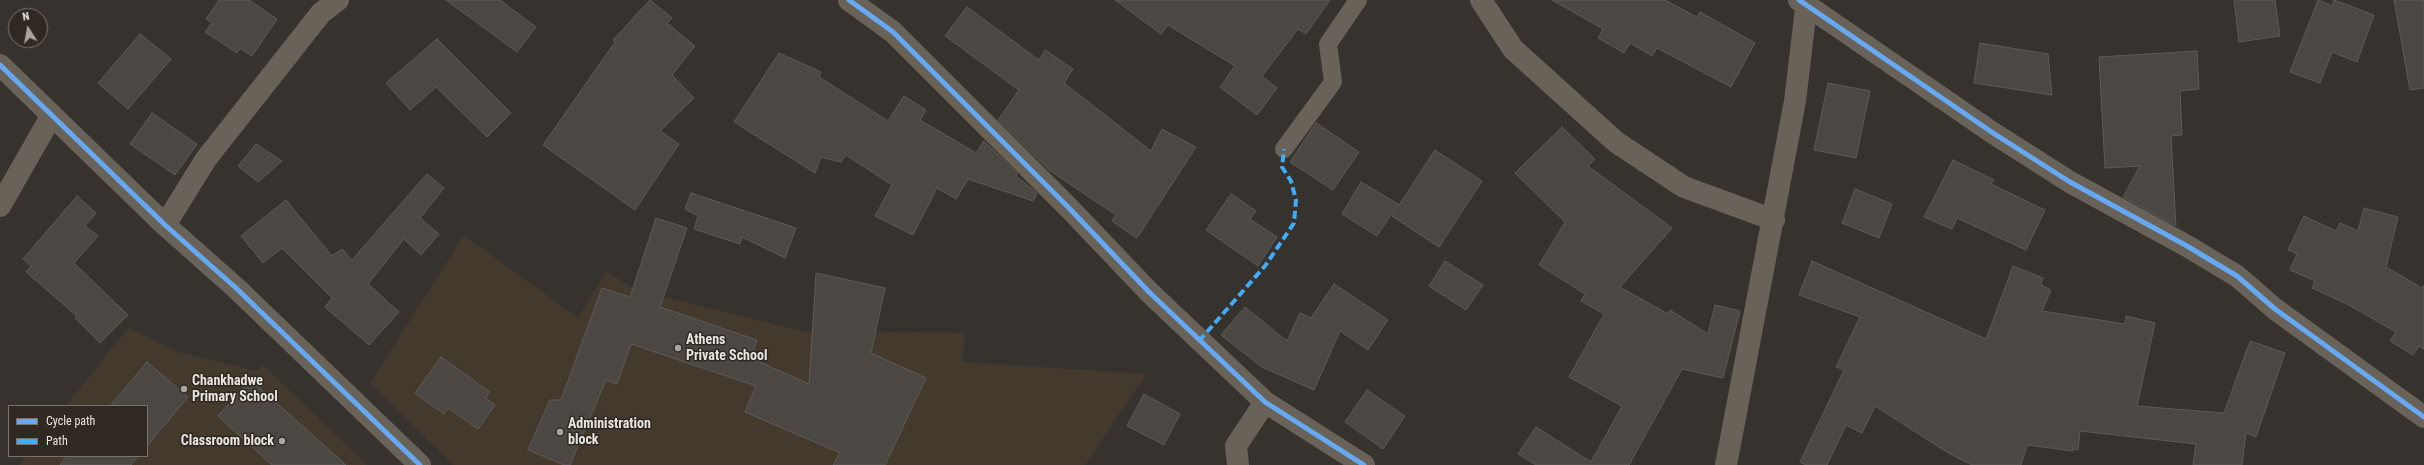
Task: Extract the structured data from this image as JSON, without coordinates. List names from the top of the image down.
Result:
{
  "places": [
    "Athens Private School",
    "Chankhadwe Primary School",
    "Administration block",
    "Classroom block"
  ],
  "legend": ["Cycle path", "Path"],
  "north": "top"
}
